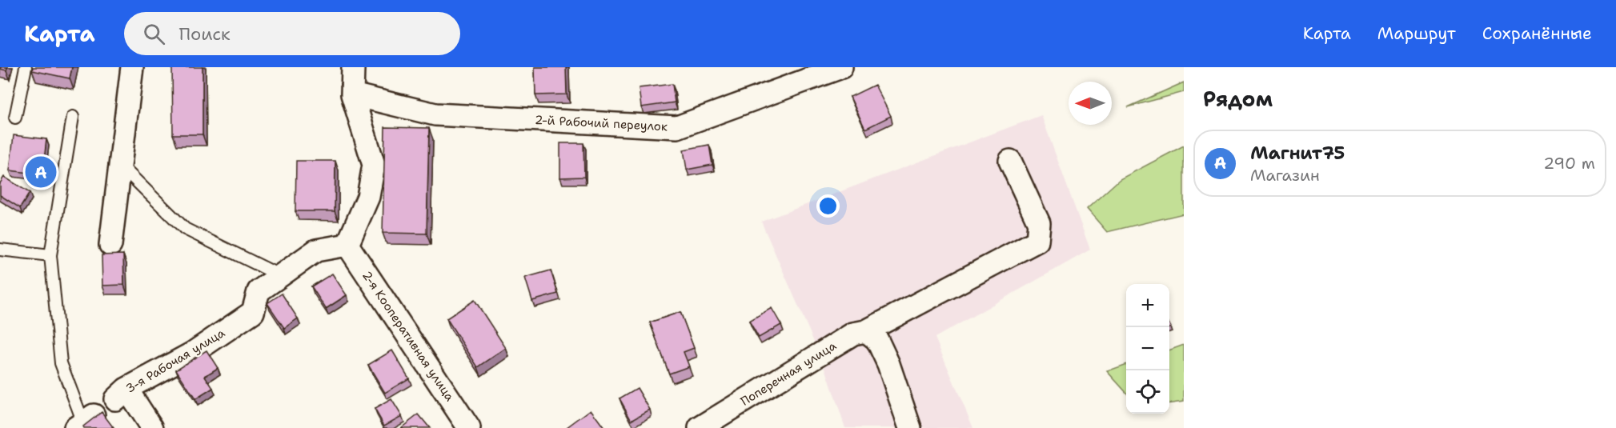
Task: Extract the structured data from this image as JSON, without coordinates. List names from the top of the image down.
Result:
{
  "streets": {
    "street": [
      "2-й Рабочий переулок",
      "2-я Кооперативная улица",
      "3-я Рабочая улица",
      "Поперечная улица"
    ]
  },
  "crossings": [
    ["2-я Кооперативная улица", "3-я Рабочая улица"]
  ],
  "north": "left",
  "page": {
    "header": "Карта",
    "search": "Поиск",
    "nav": ["Карта", "Маршрут", "Сохранённые"],
    "heading": "Рядом",
    "list": [
      {
        "mark": "A",
        "name": "Магнит75",
        "note": "Магазин",
        "value": "290 m"
      }
    ],
    "pins": "A",
    "map_buttons": ["+", "−"]
  }
}
